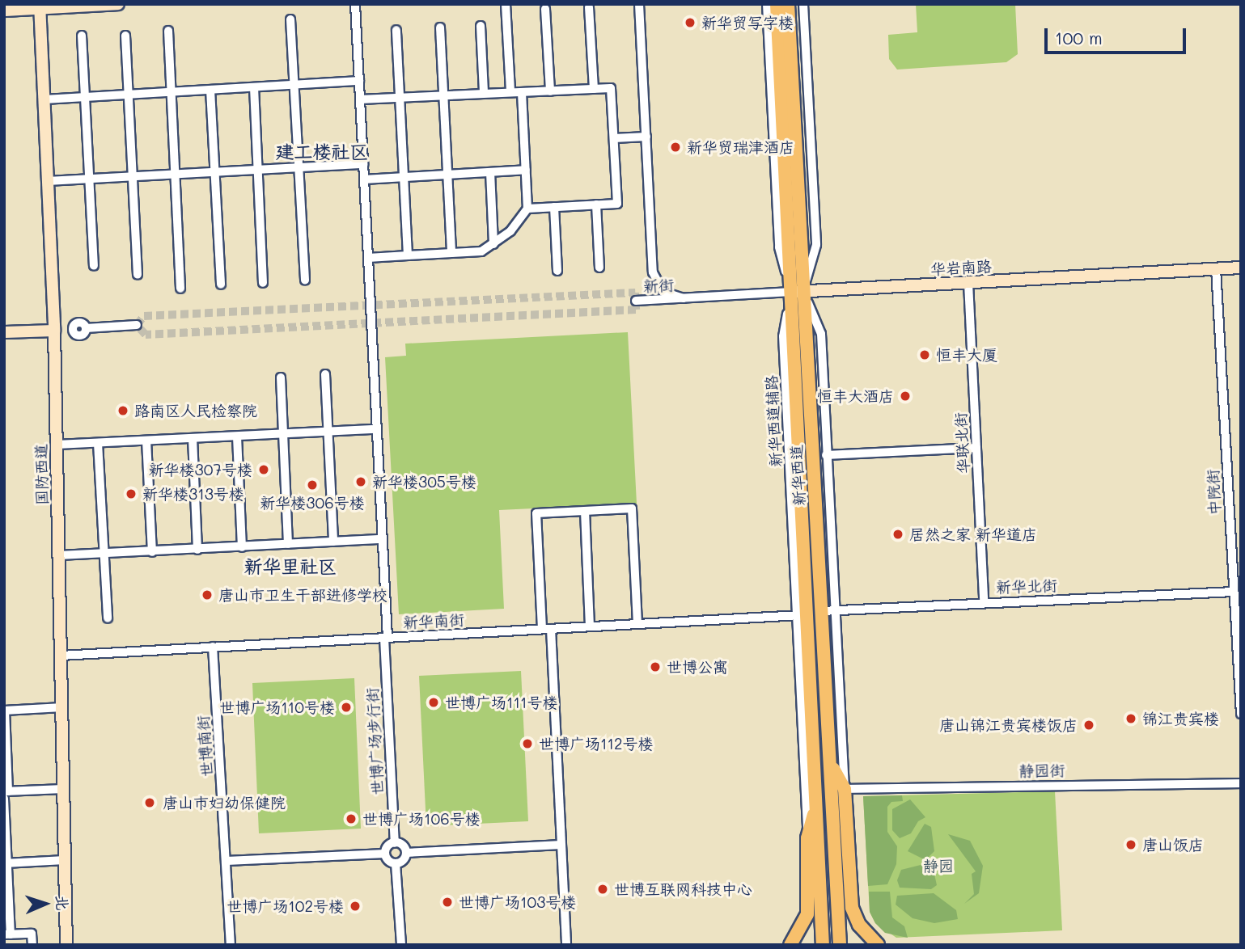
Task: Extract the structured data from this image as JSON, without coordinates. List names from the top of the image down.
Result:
{
  "streets": {
    "main road": ["新华西道"],
    "street": [
      "华岩南路",
      "新街",
      "华联北街",
      "国防西道",
      "中院街",
      "新华北街",
      "新华南街",
      "世博广场步行街",
      "世博南街",
      "静园街"
    ]
  },
  "crossings": [
    ["华岩南路", "新街"],
    ["华岩南路", "华联北街"],
    ["华岩南路", "新华西道"],
    ["华岩南路", "中院街"],
    ["华联北街", "新华北街"],
    ["国防西道", "新华南街"],
    ["新华西道", "新华北街"],
    ["新华西道", "新华南街"],
    ["中院街", "新华北街"],
    ["新华南街", "世博广场步行街"],
    ["新华南街", "世博南街"]
  ],
  "districts": ["建工楼社区", "新华里社区"],
  "parks": ["静园"],
  "places": [
    "新华贸写字楼",
    "新华贸瑞津酒店",
    "恒丰大厦",
    "恒丰大酒店",
    "路南区人民检察院",
    "新华楼307号楼",
    "新华楼305号楼",
    "新华楼306号楼",
    "新华楼313号楼",
    "居然之家 新华道店",
    "唐山市卫生干部进修学校",
    "世博公寓",
    "世博广场111号楼",
    "世博广场110号楼",
    "锦江贵宾楼",
    "唐山锦江贵宾楼饭店",
    "世博广场112号楼",
    "唐山市妇幼保健院",
    "世博广场106号楼",
    "唐山饭店",
    "世博互联网科技中心",
    "世博广场103号楼",
    "世博广场102号楼"
  ],
  "scale_bar": "100 m",
  "north": "right"
}
